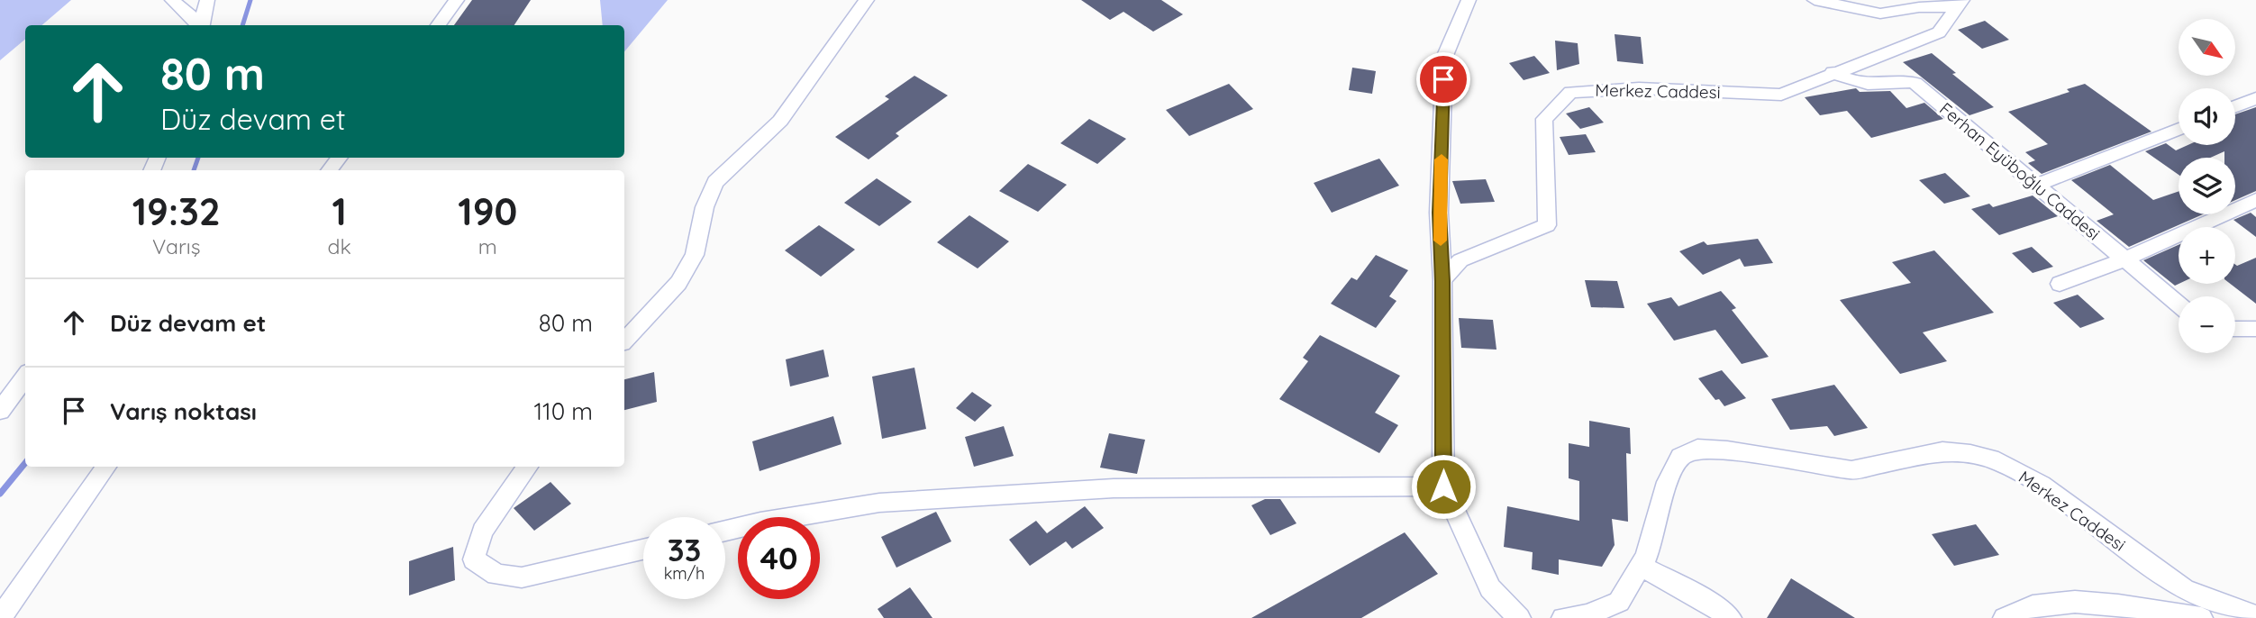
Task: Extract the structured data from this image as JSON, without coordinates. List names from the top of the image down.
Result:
{
  "streets": {
    "street": ["Merkez Caddesi", "Ferhan Eyüboğlu Caddesi"]
  },
  "crossings": [
    ["Merkez Caddesi", "Ferhan Eyüboğlu Caddesi"]
  ],
  "north": "bottom right",
  "page": {
    "map_buttons": ["+", "−"],
    "turn": ["80 m", "Düz devam et"],
    "eta": [
      "19:32",
      "Varış",
      "1",
      "dk",
      "190",
      "m"
    ],
    "list": [
      {
        "name": "Düz devam et",
        "value": "80 m"
      },
      {
        "name": "Varış noktası",
        "value": "110 m"
      }
    ],
    "speed": "33 km/h",
    "limit": "40"
  }
}
